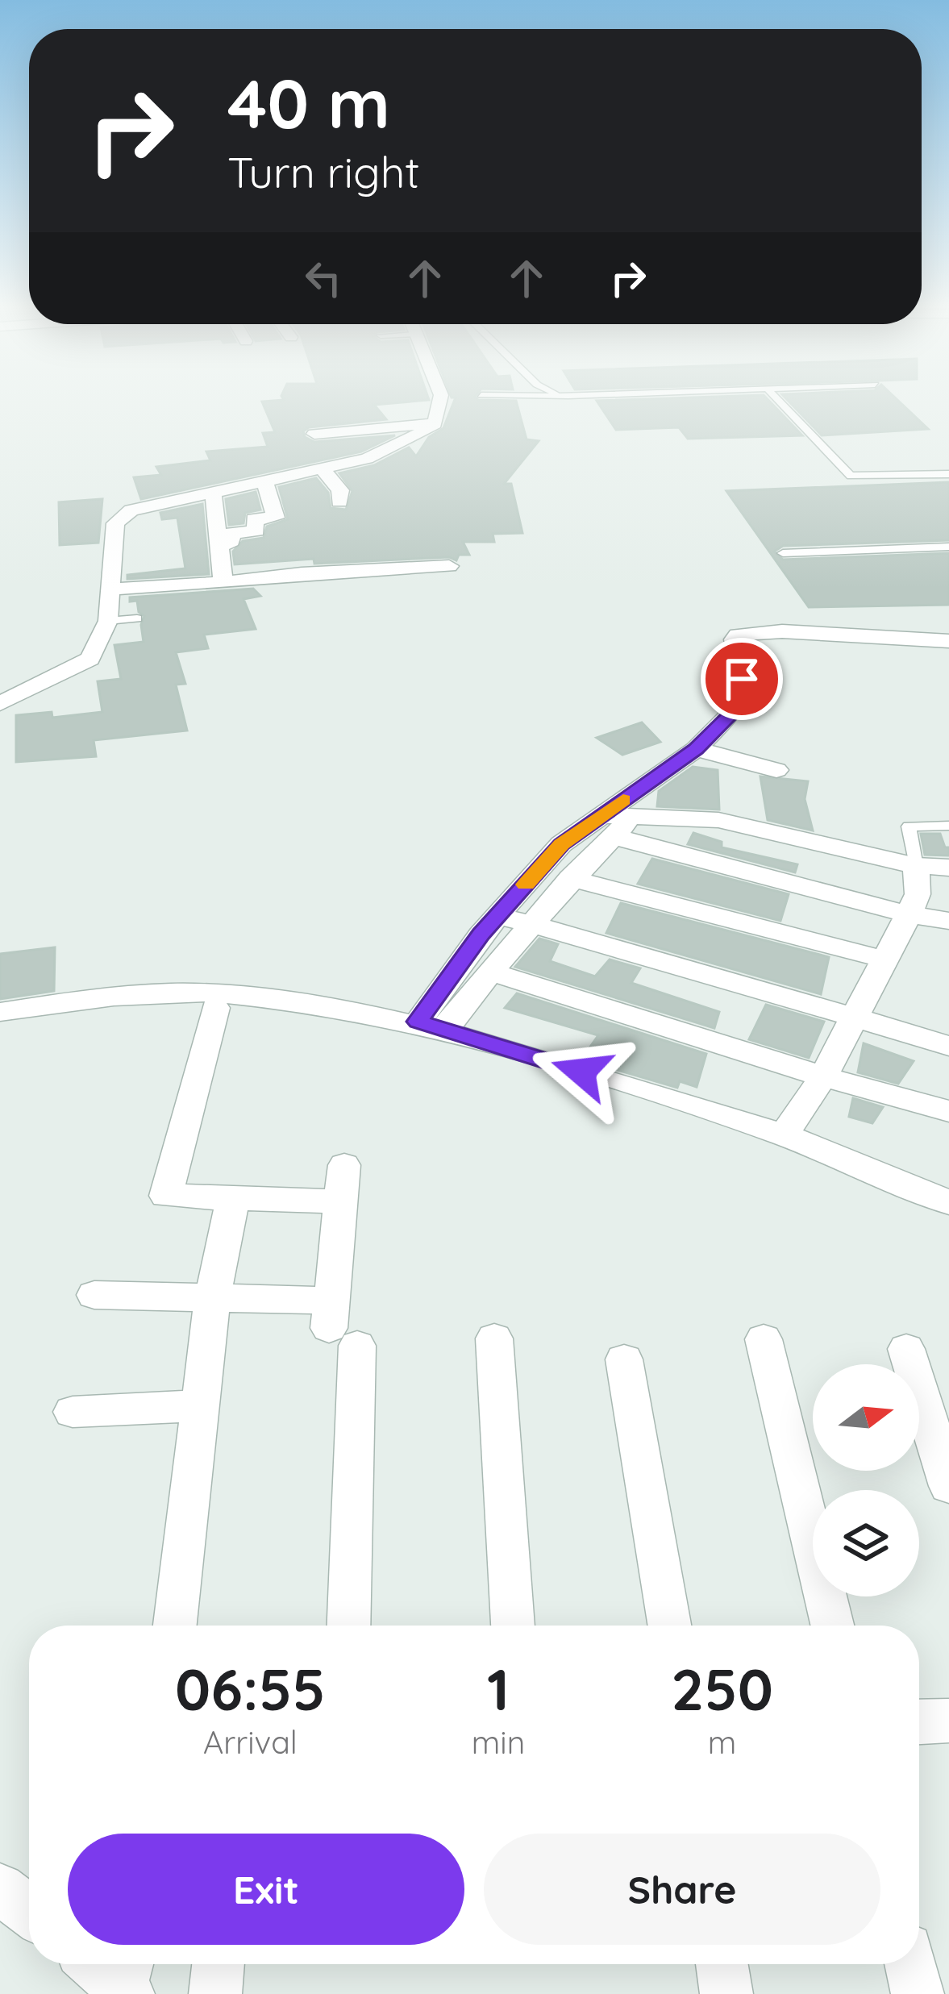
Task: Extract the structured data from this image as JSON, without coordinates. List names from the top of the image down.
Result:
{
  "north": "right",
  "page": {
    "turn": ["40 m", "Turn right"],
    "eta": [
      "06:55",
      "Arrival",
      "1",
      "min",
      "250",
      "m"
    ],
    "buttons": ["Exit", "Share"]
  }
}
